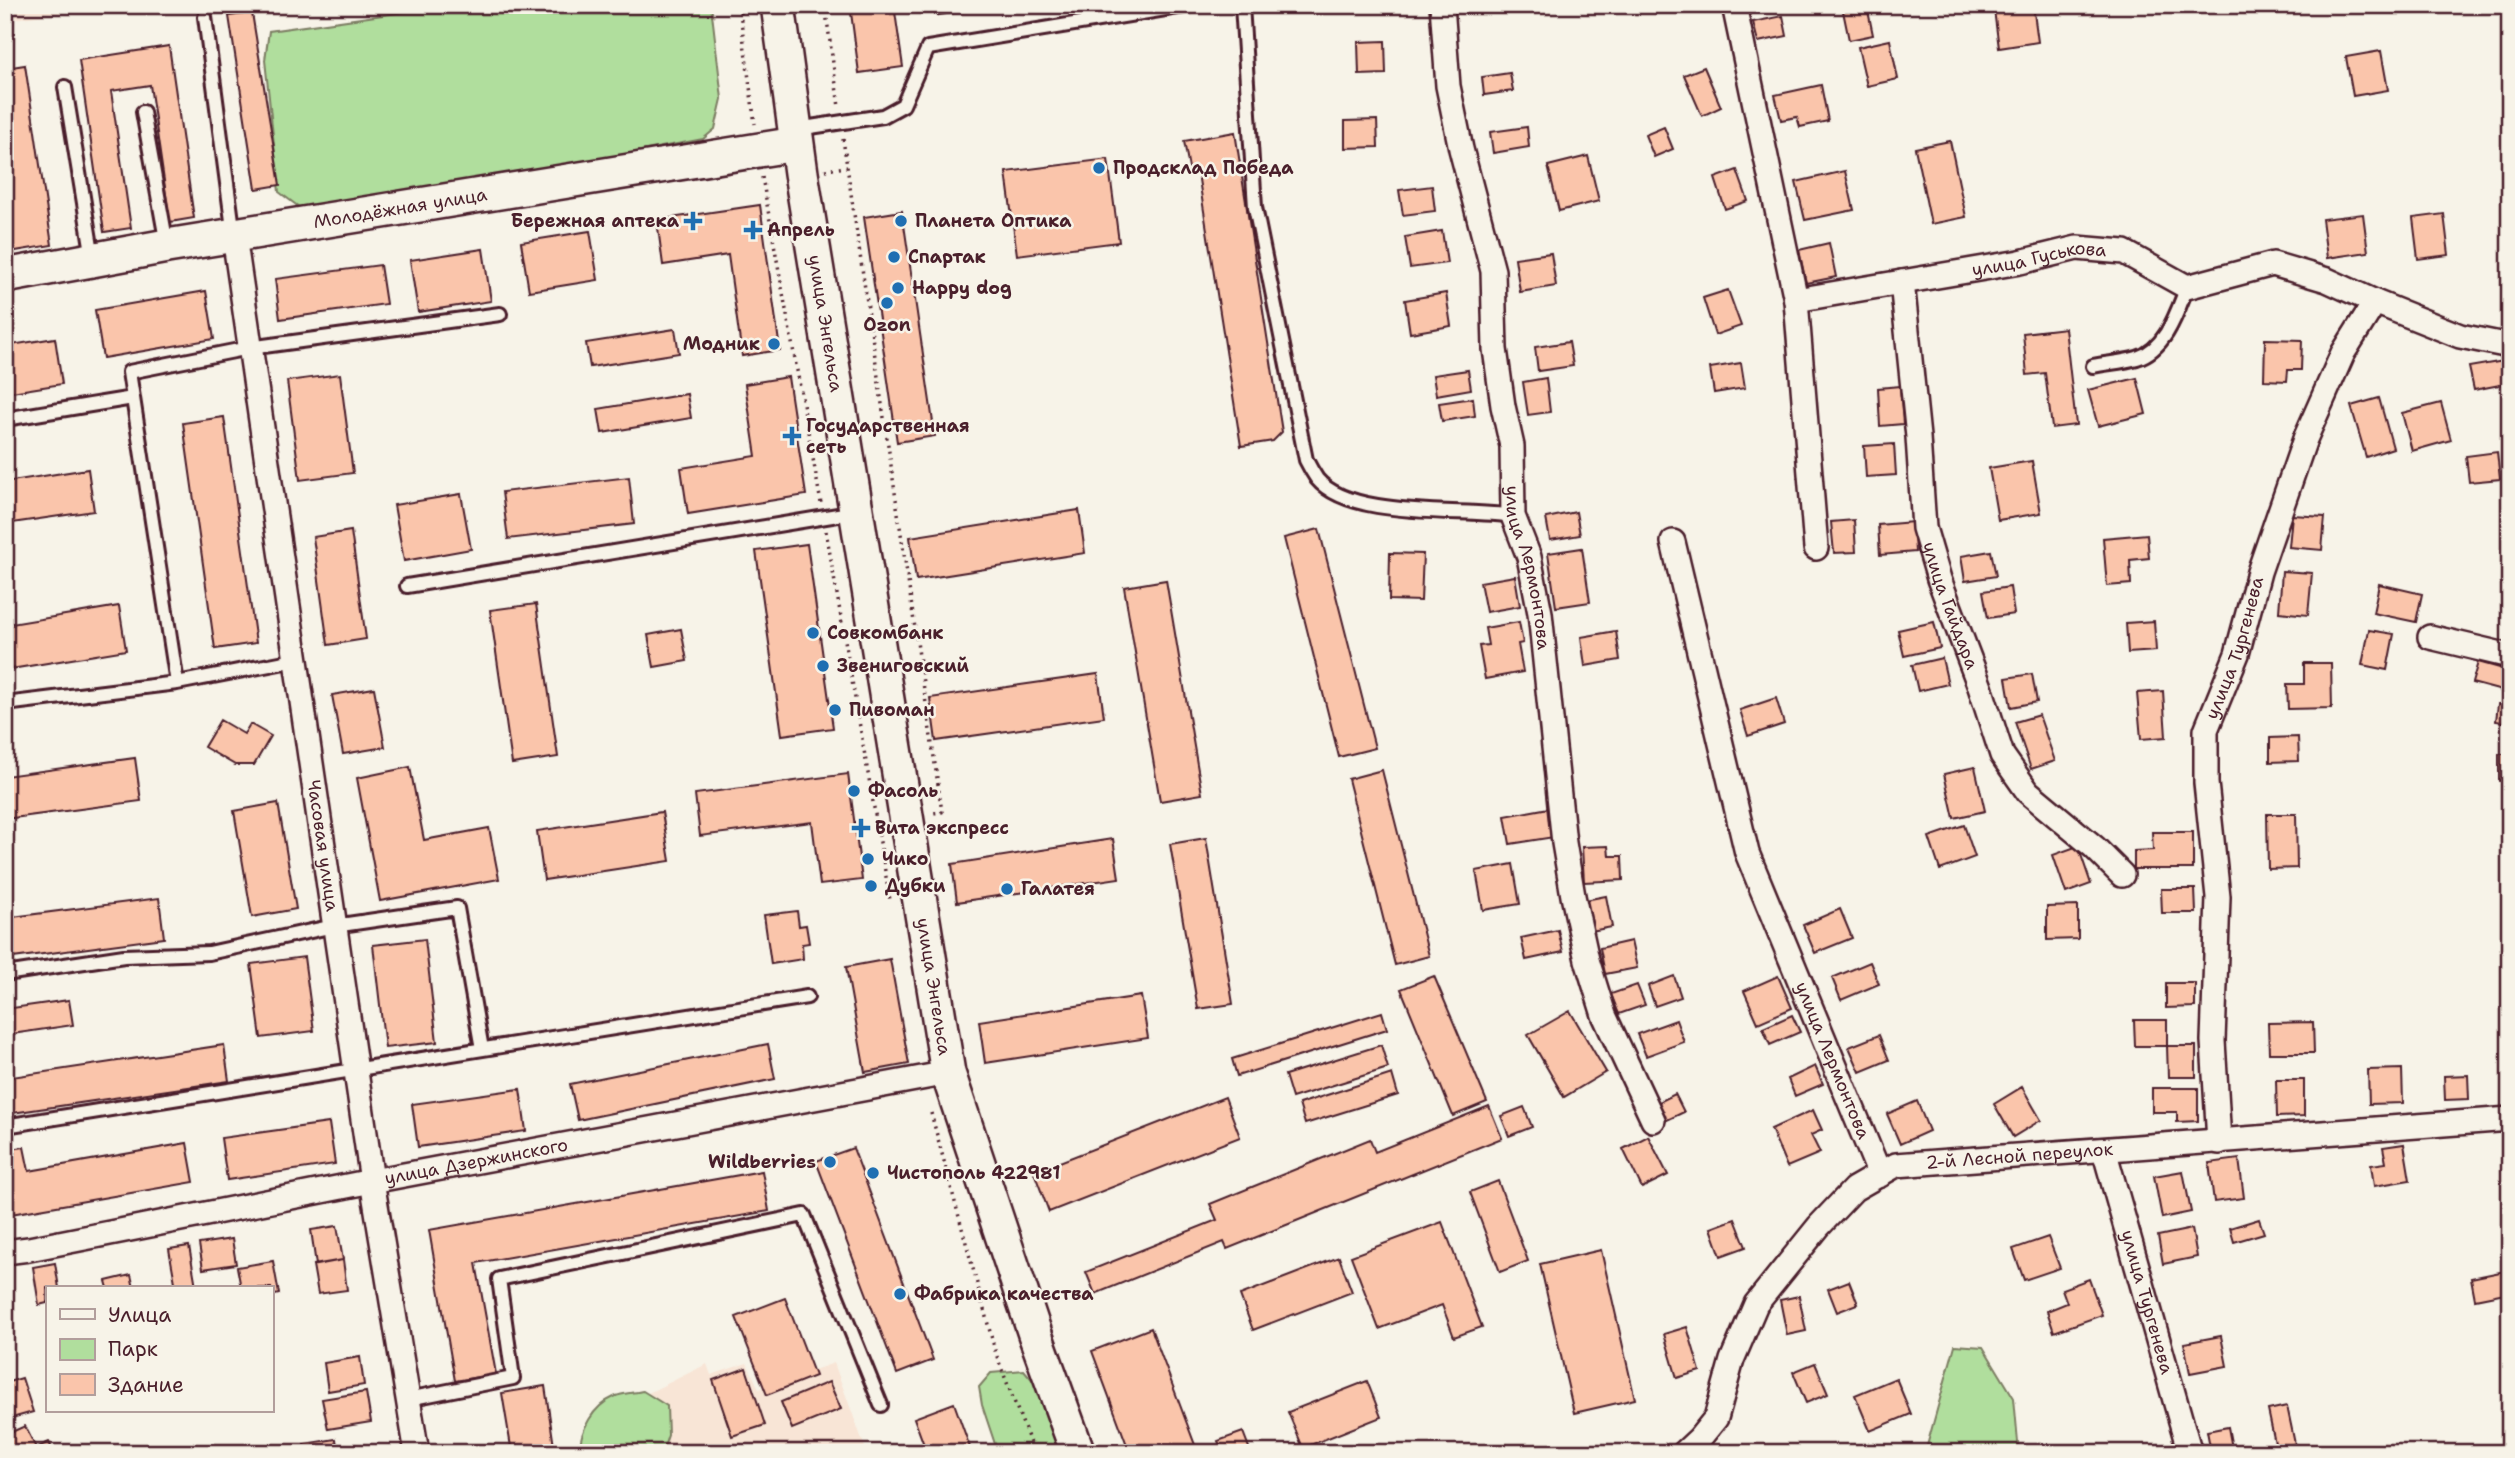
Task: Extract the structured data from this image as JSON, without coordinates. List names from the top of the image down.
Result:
{
  "streets": {
    "main road": ["Молодёжная улица", "улица Энгельса"],
    "street": [
      "улица Гуськова",
      "улица Лермонтова",
      "улица Гайдара",
      "улица Тургенева",
      "Часовая улица",
      "2-й Лесной переулок",
      "улица Дзержинского"
    ]
  },
  "crossings": [
    ["Молодёжная улица", "улица Энгельса"],
    ["Молодёжная улица", "Часовая улица"],
    ["улица Гуськова", "улица Гайдара"],
    ["улица Энгельса", "улица Дзержинского"],
    ["улица Лермонтова", "2-й Лесной переулок"],
    ["улица Тургенева", "2-й Лесной переулок"],
    ["Часовая улица", "улица Дзержинского"]
  ],
  "places": {
    "other": [
      "Продсклад Победа",
      "Планета Оптика",
      "Спартак",
      "Happy dog",
      "Ozon",
      "Модник",
      "Совкомбанк",
      "Звениговский",
      "Пивоман",
      "Фасоль",
      "Чико",
      "Дубки",
      "Галатея",
      "Wildberries",
      "Чистополь 422981",
      "Фабрика качества"
    ],
    "health": [
      "Бережная аптека",
      "Апрель",
      "Государственная сеть",
      "Вита экспресс"
    ]
  },
  "legend": ["Улица", "Парк", "Здание"]
}
